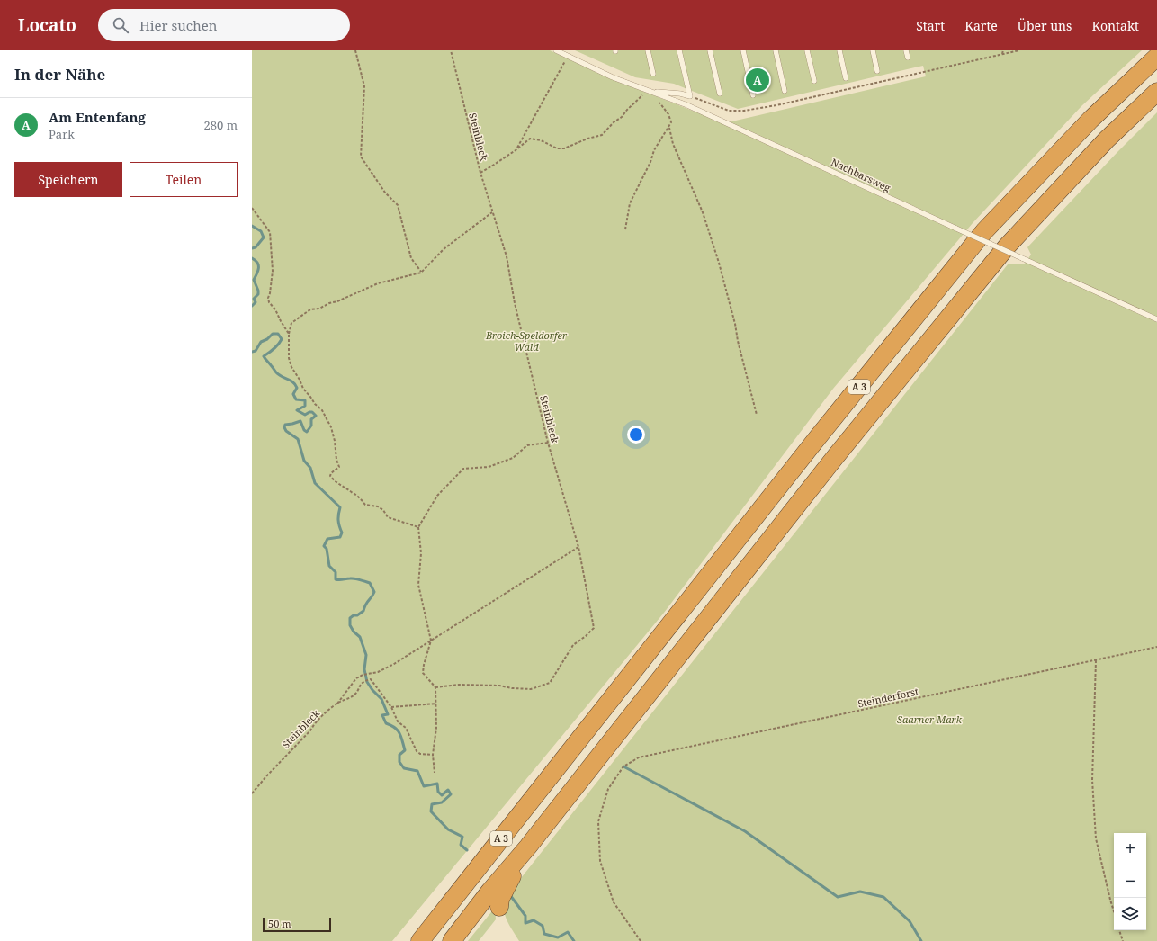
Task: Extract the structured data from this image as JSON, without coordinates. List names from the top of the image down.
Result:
{
  "streets": {
    "highway": ["A 3"],
    "lane": ["Nachbarsweg"],
    "path": ["Steinbleck", "Steinderforst"]
  },
  "parks": ["Broich-Speldorfer Wald", "Saarner Mark"],
  "scale_bar": "50 m",
  "page": {
    "header": "Locato",
    "search": "Hier suchen",
    "nav": [
      "Start",
      "Karte",
      "Über uns",
      "Kontakt"
    ],
    "heading": "In der Nähe",
    "pins": "A",
    "list": [
      {
        "mark": "A",
        "name": "Am Entenfang",
        "note": "Park",
        "value": "280 m"
      }
    ],
    "buttons": ["Speichern", "Teilen"],
    "map_buttons": ["+", "−"],
    "scale": "50 m"
  }
}
